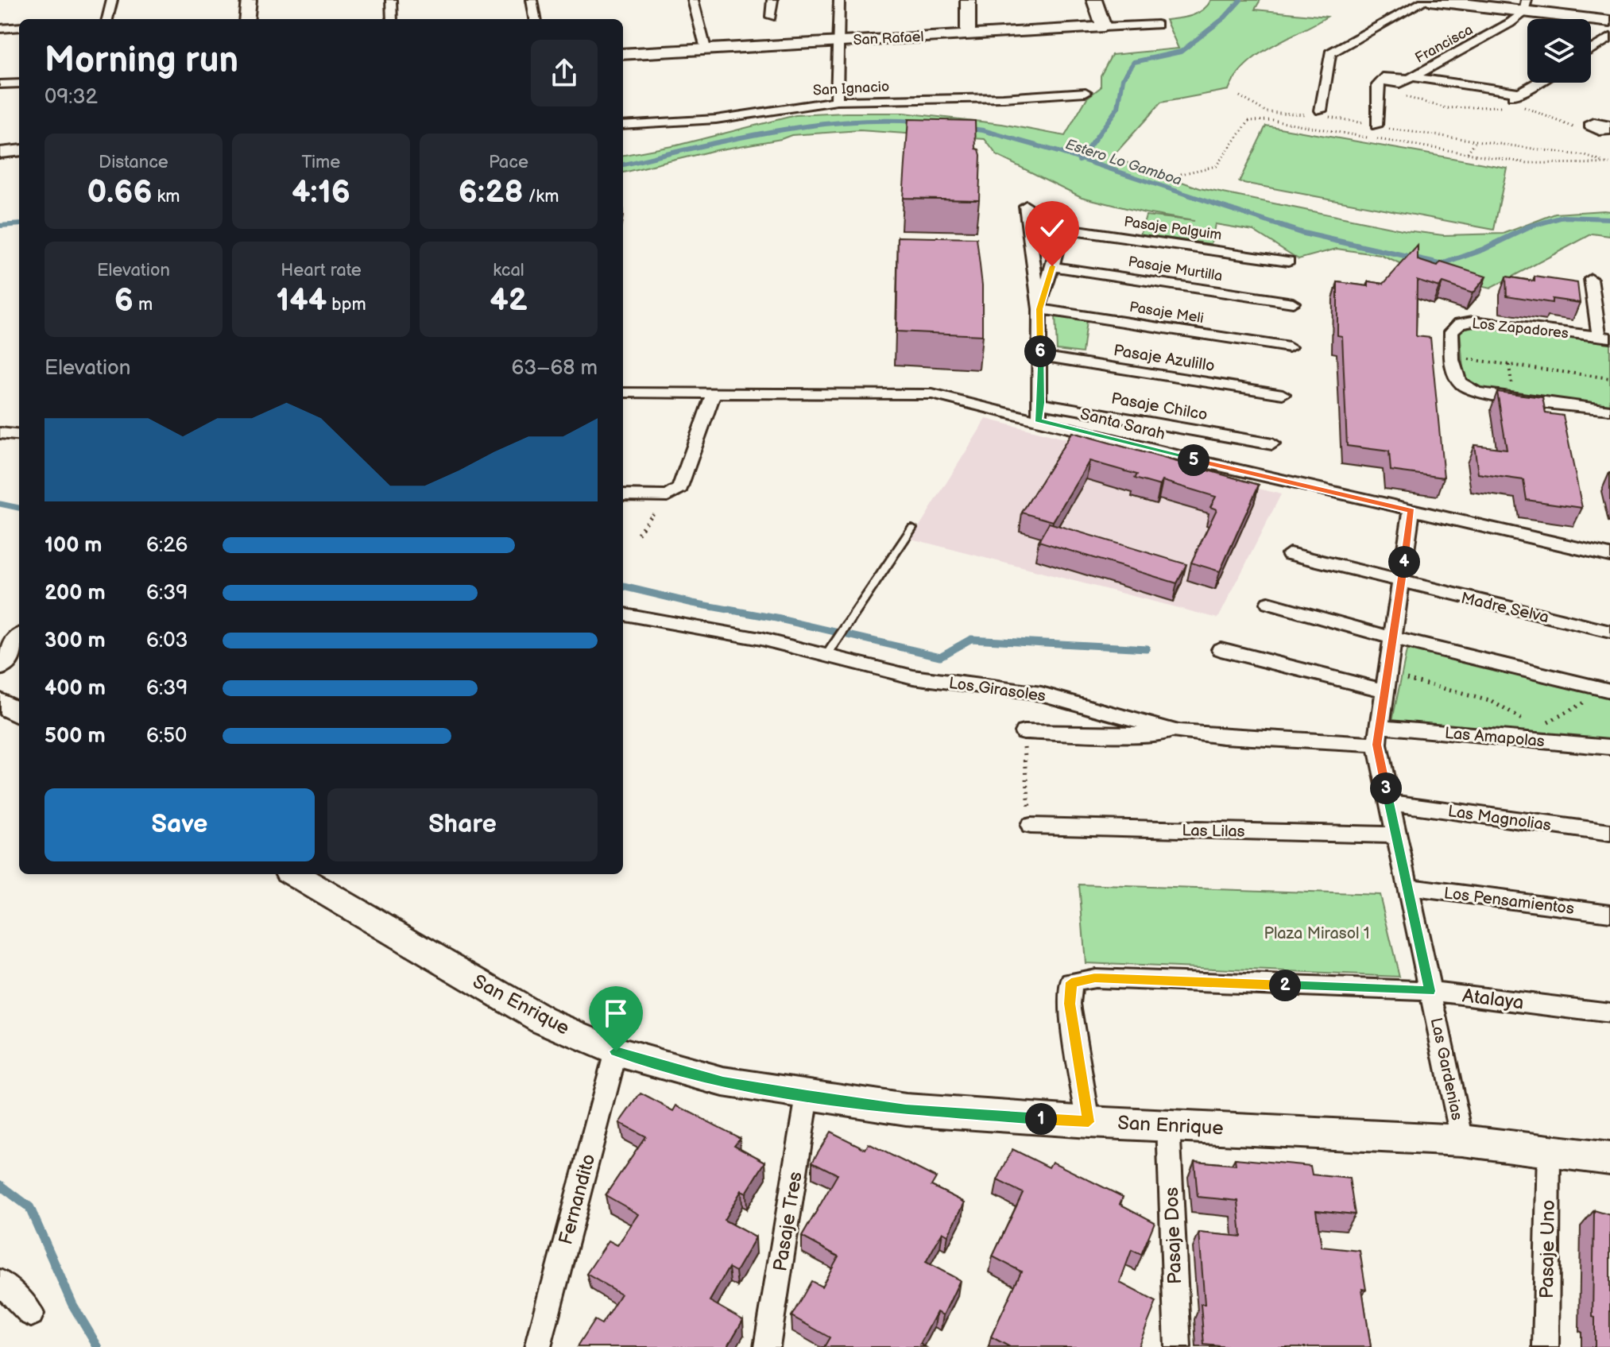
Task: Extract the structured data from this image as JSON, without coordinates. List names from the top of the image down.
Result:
{
  "streets": {
    "street": [
      "San Rafael",
      "Francisca",
      "San Ignacio",
      "Pasaje Palguim",
      "Pasaje Murtilla",
      "Pasaje Meli",
      "Los Zapadores",
      "Pasaje Azulillo",
      "Pasaje Chilco",
      "Santa Sarah",
      "Madre Selva",
      "Los Girasoles",
      "Las Amapolas",
      "Las Magnolias",
      "Las Lilas",
      "Los Pensamientos",
      "Atalaya",
      "San Enrique",
      "Las Gardenias",
      "Fernandito",
      "Pasaje Tres",
      "Pasaje Dos",
      "Pasaje Uno"
    ]
  },
  "crossings": [
    ["Santa Sarah", "Las Gardenias"],
    ["Madre Selva", "Las Gardenias"],
    ["Los Girasoles", "Las Amapolas"],
    ["Los Girasoles", "Las Gardenias"],
    ["Las Amapolas", "Las Gardenias"],
    ["Las Magnolias", "Las Gardenias"],
    ["Las Lilas", "Las Gardenias"],
    ["Los Pensamientos", "Las Gardenias"],
    ["Atalaya", "San Enrique"],
    ["Atalaya", "Las Gardenias"],
    ["San Enrique", "Las Gardenias"],
    ["San Enrique", "Fernandito"],
    ["San Enrique", "Pasaje Tres"],
    ["San Enrique", "Pasaje Dos"],
    ["San Enrique", "Pasaje Uno"]
  ],
  "water": ["Estero Lo Gamboa"],
  "parks": ["Plaza Mirasol 1"],
  "page": {
    "heading": ["Morning run", "09:32"],
    "stats": [
      ["Distance", "0.66 km"],
      ["Time", "4:16"],
      ["Pace", "6:28 /km"],
      ["Elevation", "6 m"],
      ["Heart rate", "144 bpm"],
      ["kcal", "42"]
    ],
    "pins": [
      "6",
      "5",
      "4",
      "3",
      "2",
      "1"
    ],
    "chart": ["Elevation", "63–68 m"],
    "list": [
      {
        "name": "100 m",
        "note": "6:26"
      },
      {
        "name": "200 m",
        "note": "6:39"
      },
      {
        "name": "300 m",
        "note": "6:03"
      },
      {
        "name": "400 m",
        "note": "6:39"
      },
      {
        "name": "500 m",
        "note": "6:50"
      }
    ],
    "buttons": ["Save", "Share"]
  }
}
